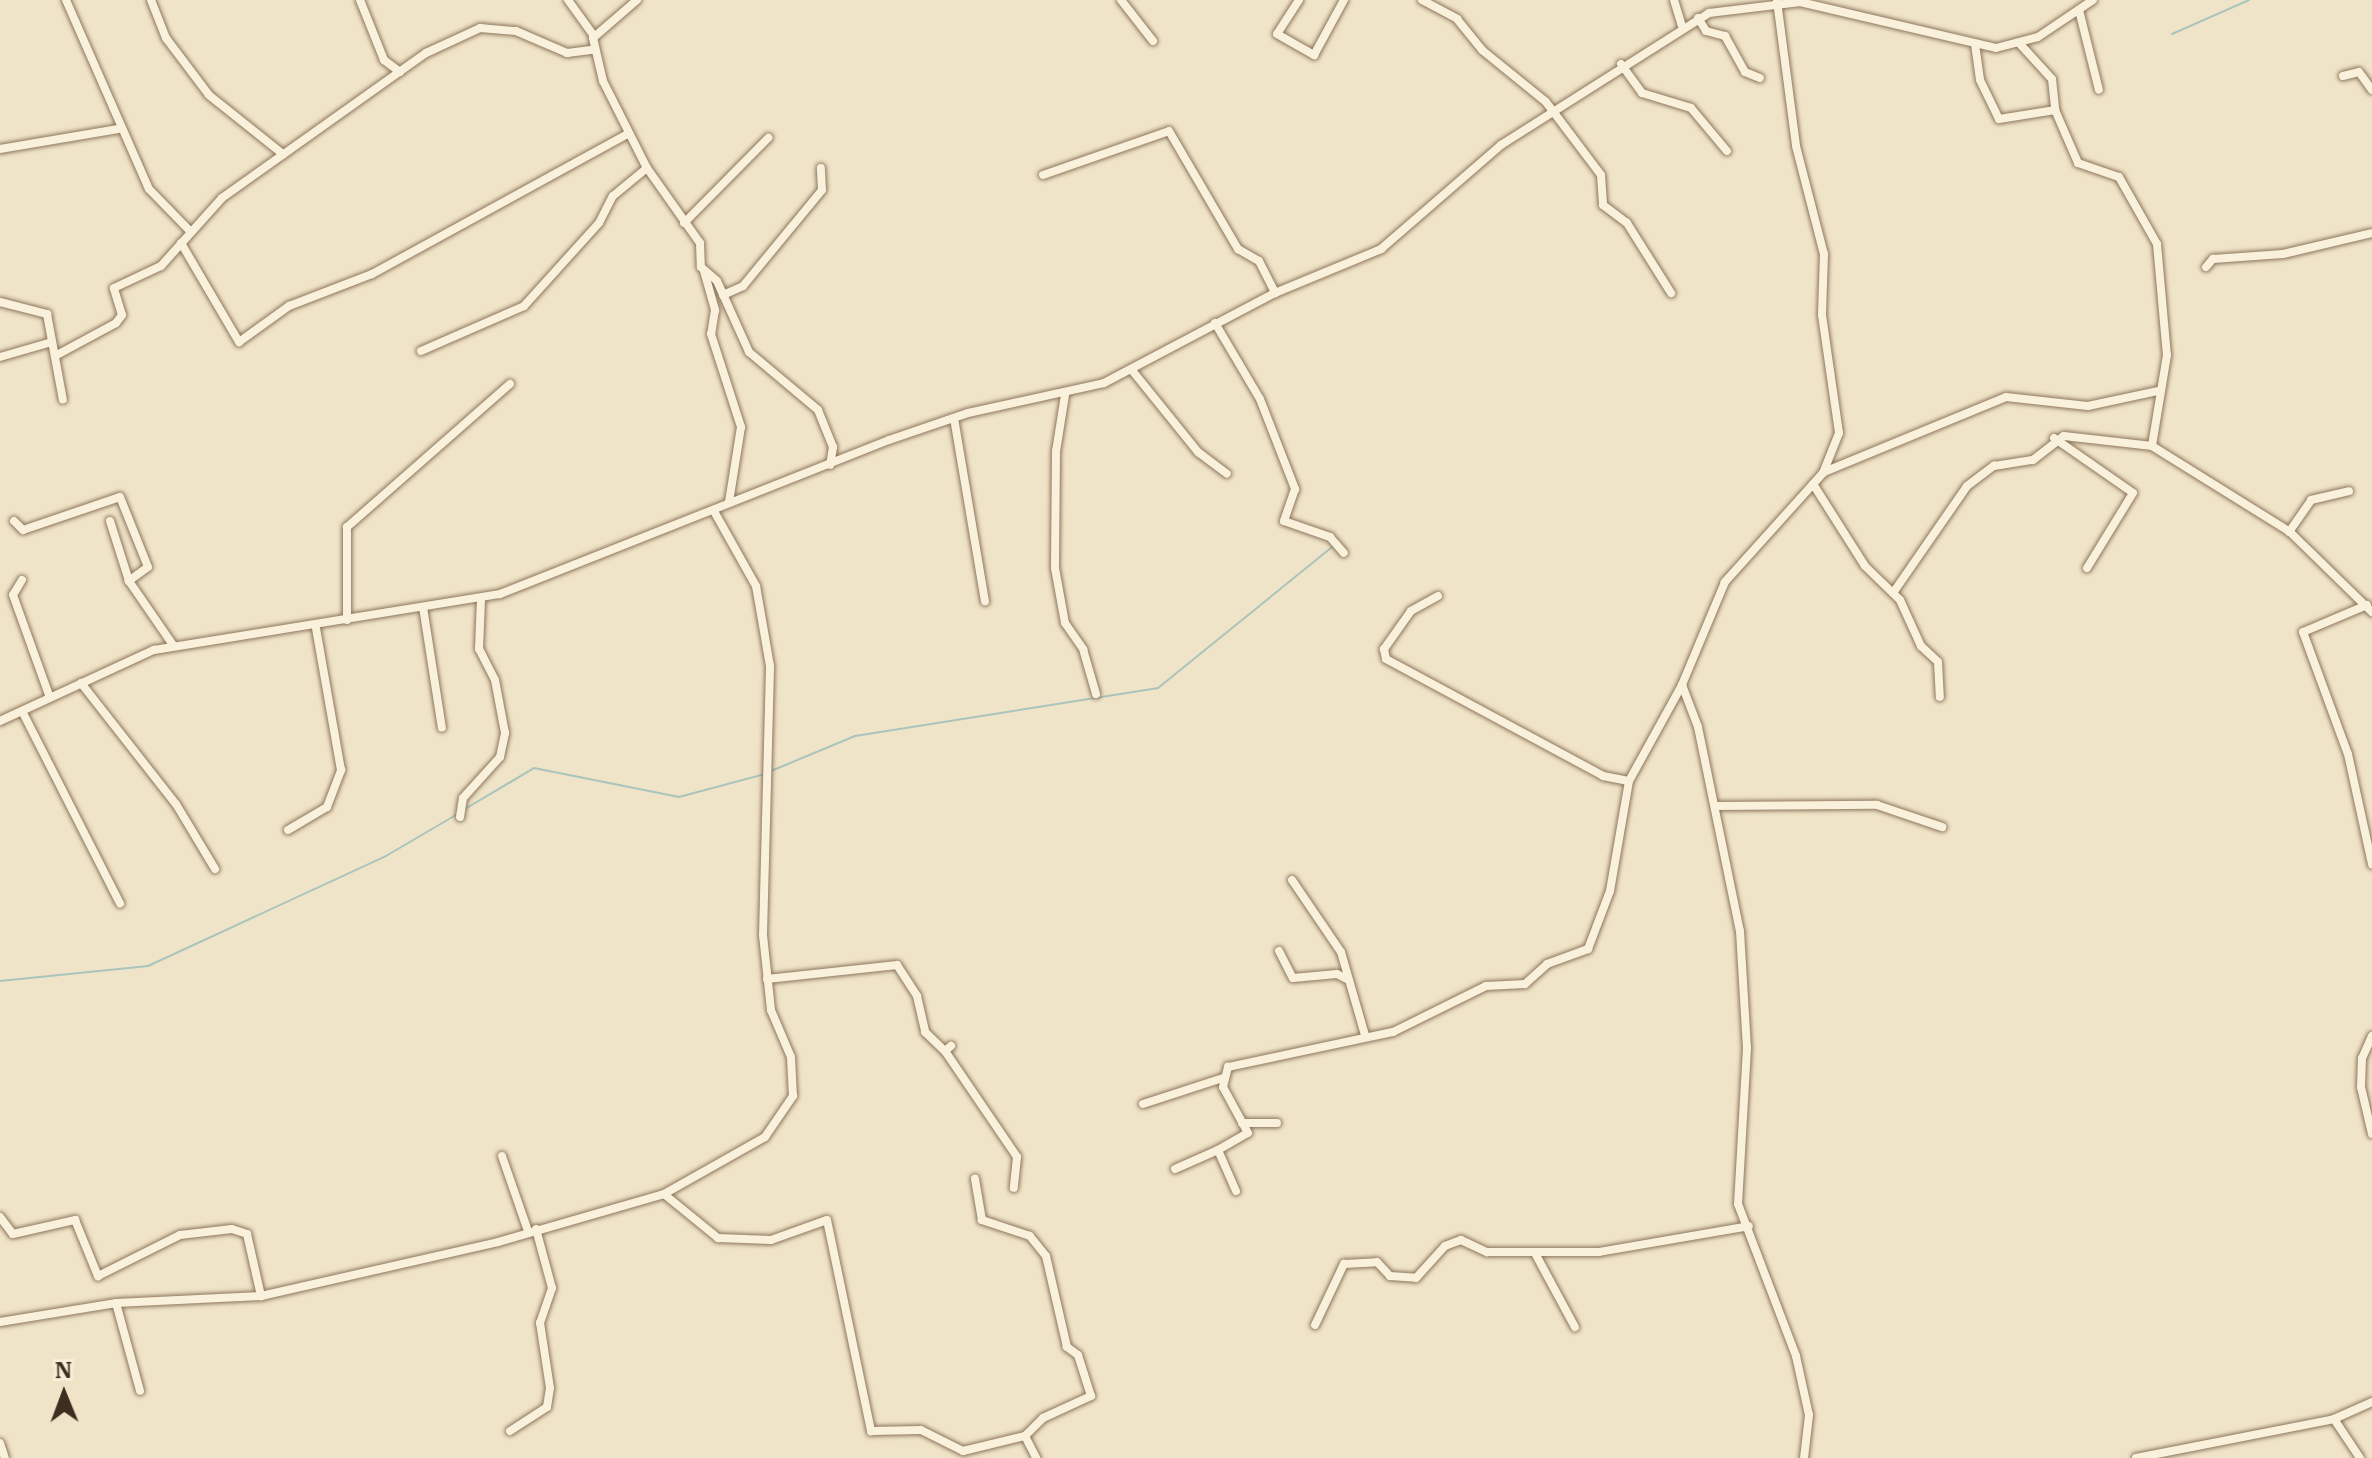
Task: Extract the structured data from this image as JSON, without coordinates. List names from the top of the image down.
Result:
{
  "north": "top"
}
